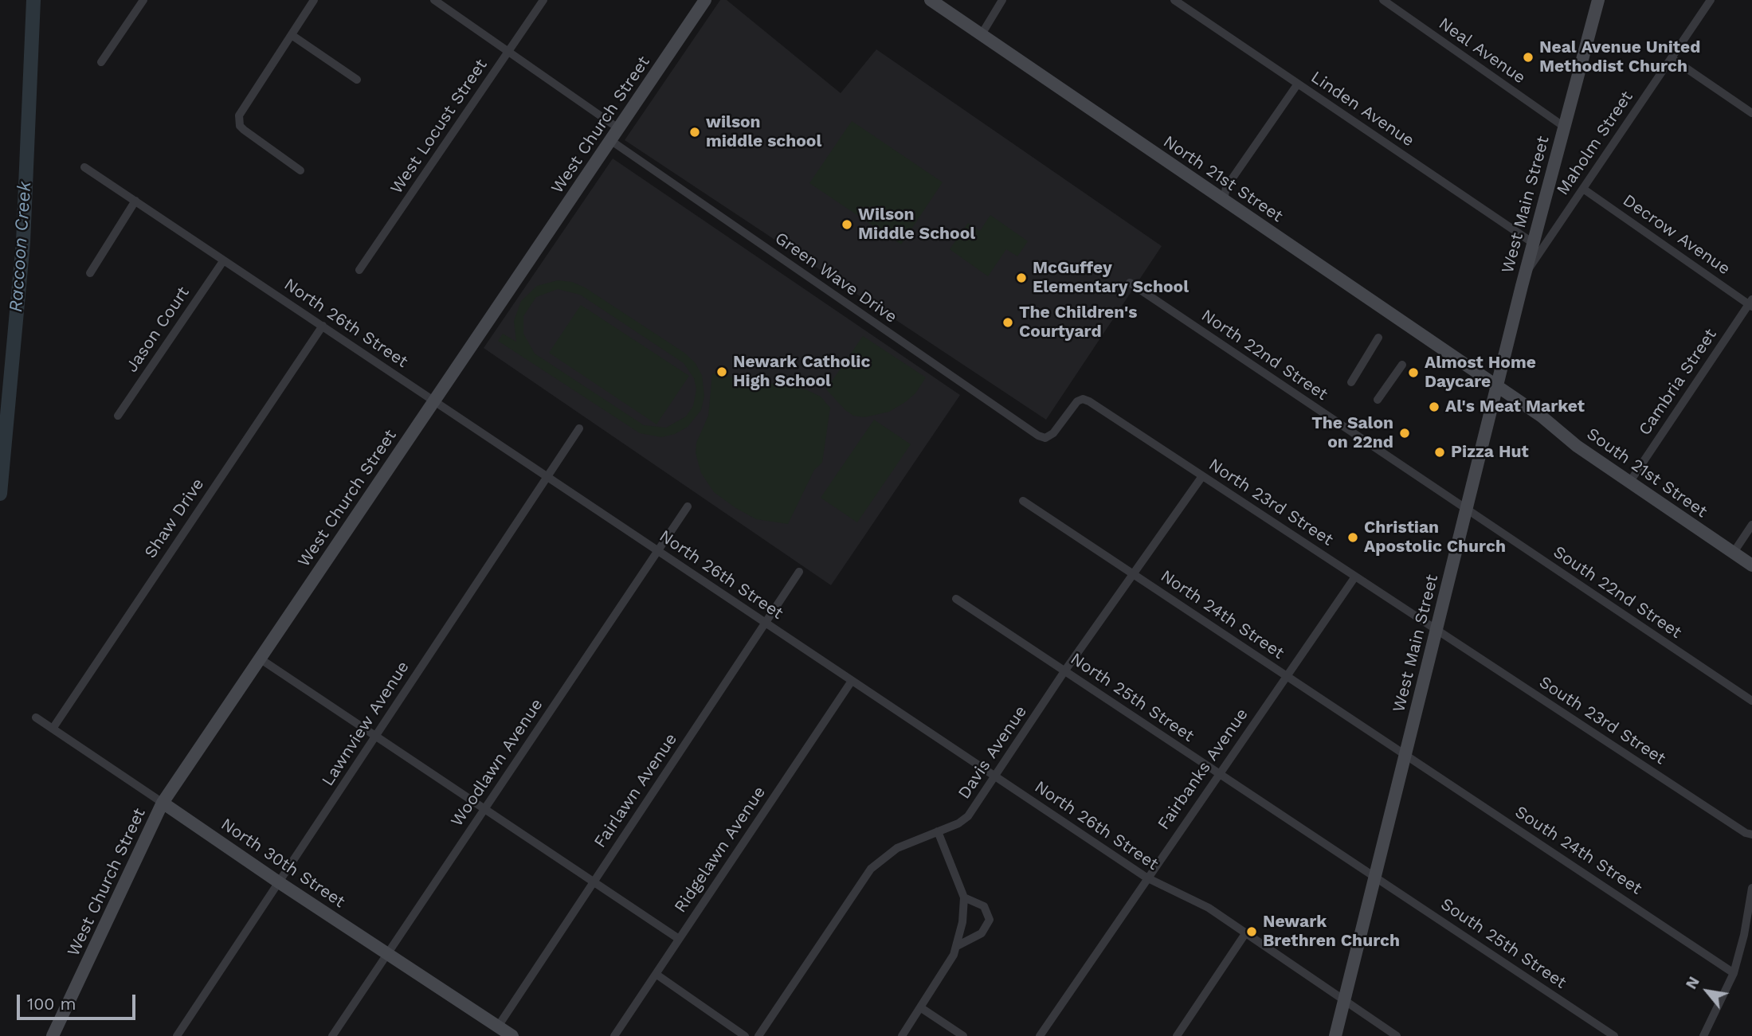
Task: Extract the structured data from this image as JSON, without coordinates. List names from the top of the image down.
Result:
{
  "streets": {
    "main road": [
      "West Church Street",
      "North 21st Street",
      "West Main Street",
      "South 21st Street",
      "North 30th Street"
    ],
    "street": [
      "Neal Avenue",
      "Linden Avenue",
      "West Locust Street",
      "Maholm Street",
      "Decrow Avenue",
      "Green Wave Drive",
      "North 26th Street",
      "Jason Court",
      "North 22nd Street",
      "Cambria Street",
      "North 23rd Street",
      "Shaw Drive",
      "South 22nd Street",
      "North 24th Street",
      "North 25th Street",
      "South 23rd Street",
      "Lawnview Avenue",
      "Davis Avenue",
      "Woodlawn Avenue",
      "Fairbanks Avenue",
      "Fairlawn Avenue",
      "Ridgelawn Avenue",
      "South 24th Street",
      "South 25th Street"
    ]
  },
  "crossings": [
    ["Neal Avenue", "West Main Street"],
    ["Linden Avenue", "West Main Street"],
    ["West Church Street", "Green Wave Drive"],
    ["West Church Street", "North 26th Street"],
    ["West Church Street", "North 30th Street"],
    ["Maholm Street", "West Main Street"],
    ["Maholm Street", "Decrow Avenue"],
    ["North 21st Street", "West Main Street"],
    ["North 21st Street", "South 21st Street"],
    ["West Main Street", "North 26th Street"],
    ["West Main Street", "North 22nd Street"],
    ["West Main Street", "South 21st Street"],
    ["West Main Street", "North 23rd Street"],
    ["West Main Street", "South 22nd Street"],
    ["West Main Street", "North 24th Street"],
    ["West Main Street", "North 25th Street"],
    ["West Main Street", "South 23rd Street"],
    ["West Main Street", "South 24th Street"],
    ["West Main Street", "South 25th Street"],
    ["Decrow Avenue", "Cambria Street"],
    ["Green Wave Drive", "North 23rd Street"],
    ["North 26th Street", "Jason Court"],
    ["North 26th Street", "Shaw Drive"],
    ["North 26th Street", "Lawnview Avenue"],
    ["North 26th Street", "Davis Avenue"],
    ["North 26th Street", "Woodlawn Avenue"],
    ["North 26th Street", "Fairbanks Avenue"],
    ["North 26th Street", "Fairlawn Avenue"],
    ["North 26th Street", "Ridgelawn Avenue"],
    ["North 22nd Street", "South 22nd Street"],
    ["Cambria Street", "South 21st Street"],
    ["North 23rd Street", "South 23rd Street"],
    ["North 23rd Street", "Davis Avenue"],
    ["North 23rd Street", "Fairbanks Avenue"],
    ["Shaw Drive", "North 30th Street"],
    ["North 24th Street", "Davis Avenue"],
    ["North 24th Street", "Fairbanks Avenue"],
    ["North 24th Street", "South 24th Street"],
    ["North 25th Street", "Davis Avenue"],
    ["North 25th Street", "Fairbanks Avenue"],
    ["North 25th Street", "South 25th Street"],
    ["Lawnview Avenue", "North 30th Street"],
    ["Woodlawn Avenue", "North 30th Street"],
    ["Fairlawn Avenue", "North 30th Street"]
  ],
  "water": ["Raccoon Creek"],
  "places": [
    "Neal Avenue United Methodist Church",
    "wilson middle school",
    "Wilson Middle School",
    "McGuffey Elementary School",
    "The Children's Courtyard",
    "Newark Catholic High School",
    "Almost Home Daycare",
    "Al's Meat Market",
    "The Salon on 22nd",
    "Pizza Hut",
    "Christian Apostolic Church",
    "Newark Brethren Church"
  ],
  "scale_bar": "100 m",
  "north": "top left"
}
